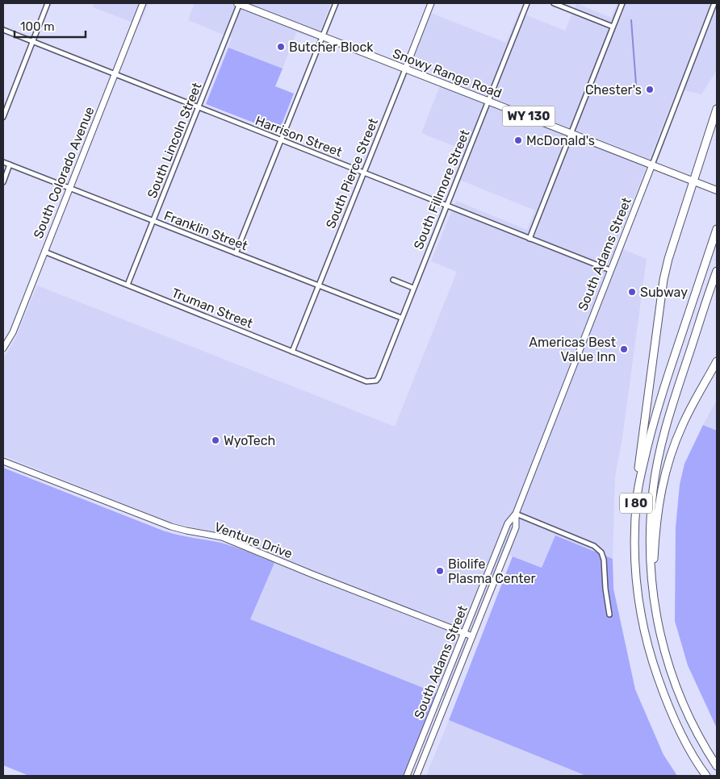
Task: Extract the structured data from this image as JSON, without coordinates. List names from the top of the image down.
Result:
{
  "streets": {
    "highway": ["I 80"],
    "main road": ["Snowy Range Road", "WY 130"],
    "street": [
      "Harrison Street",
      "South Lincoln Street",
      "South Colorado Avenue",
      "South Pierce Street",
      "South Fillmore Street",
      "Franklin Street",
      "South Adams Street",
      "Truman Street",
      "Venture Drive"
    ]
  },
  "crossings": [
    ["Snowy Range Road", "South Lincoln Street"],
    ["Snowy Range Road", "South Pierce Street"],
    ["Snowy Range Road", "South Fillmore Street"],
    ["Snowy Range Road", "South Adams Street"],
    ["Harrison Street", "South Lincoln Street"],
    ["Harrison Street", "South Colorado Avenue"],
    ["Harrison Street", "South Pierce Street"],
    ["Harrison Street", "South Fillmore Street"],
    ["Harrison Street", "South Adams Street"],
    ["South Lincoln Street", "Franklin Street"],
    ["South Lincoln Street", "Truman Street"],
    ["South Colorado Avenue", "Franklin Street"],
    ["South Colorado Avenue", "Truman Street"],
    ["South Pierce Street", "Franklin Street"],
    ["South Pierce Street", "Truman Street"],
    ["South Fillmore Street", "Franklin Street"],
    ["South Fillmore Street", "Truman Street"],
    ["South Adams Street", "Venture Drive"]
  ],
  "places": [
    "Butcher Block",
    "Chester's",
    "McDonald's",
    "Subway",
    "Americas Best Value Inn",
    "WyoTech",
    "Biolife Plasma Center"
  ],
  "scale_bar": "100 m"
}
